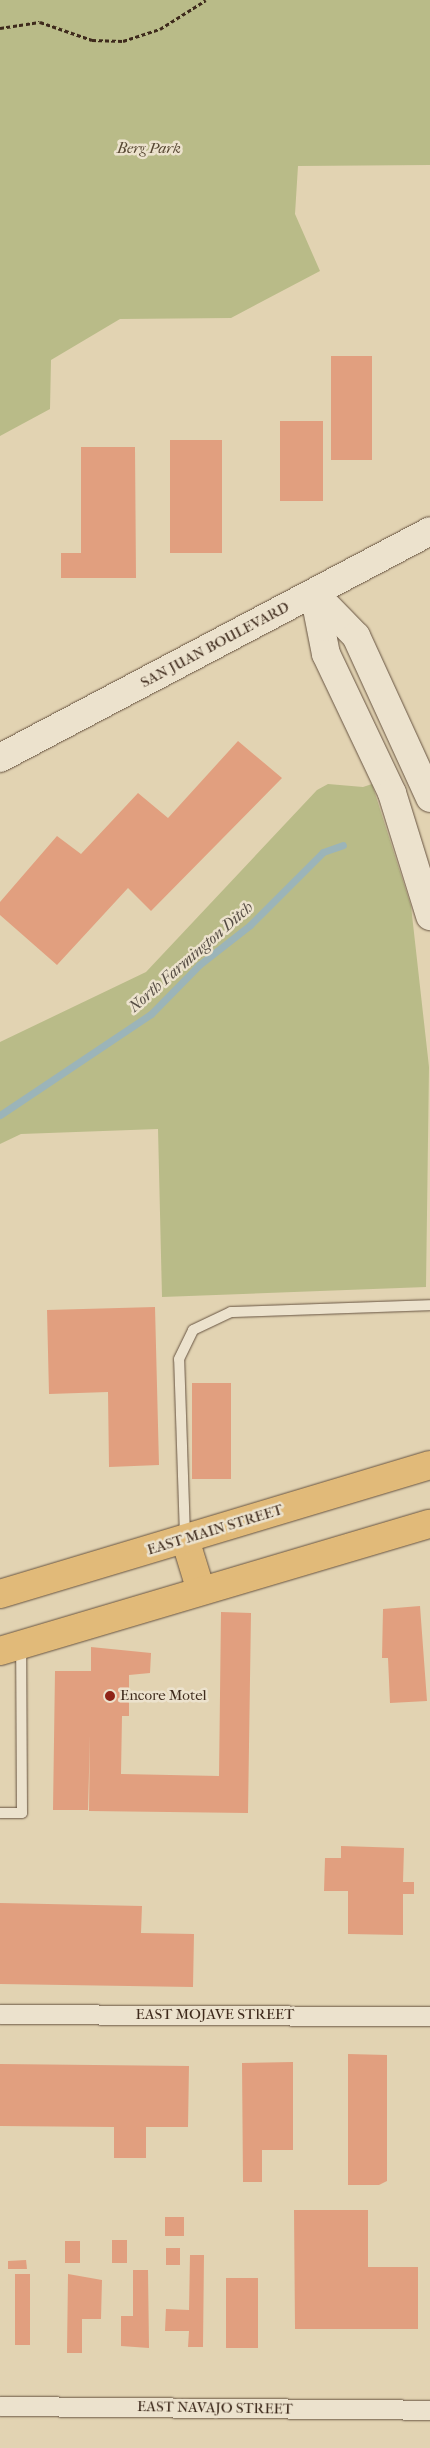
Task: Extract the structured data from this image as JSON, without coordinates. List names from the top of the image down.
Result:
{
  "streets": {
    "main road": ["SAN JUAN BOULEVARD", "EAST MAIN STREET"],
    "street": ["EAST MOJAVE STREET", "EAST NAVAJO STREET"]
  },
  "water": ["North Farmington Ditch"],
  "parks": ["Berg Park"],
  "places": ["Encore Motel"]
}
